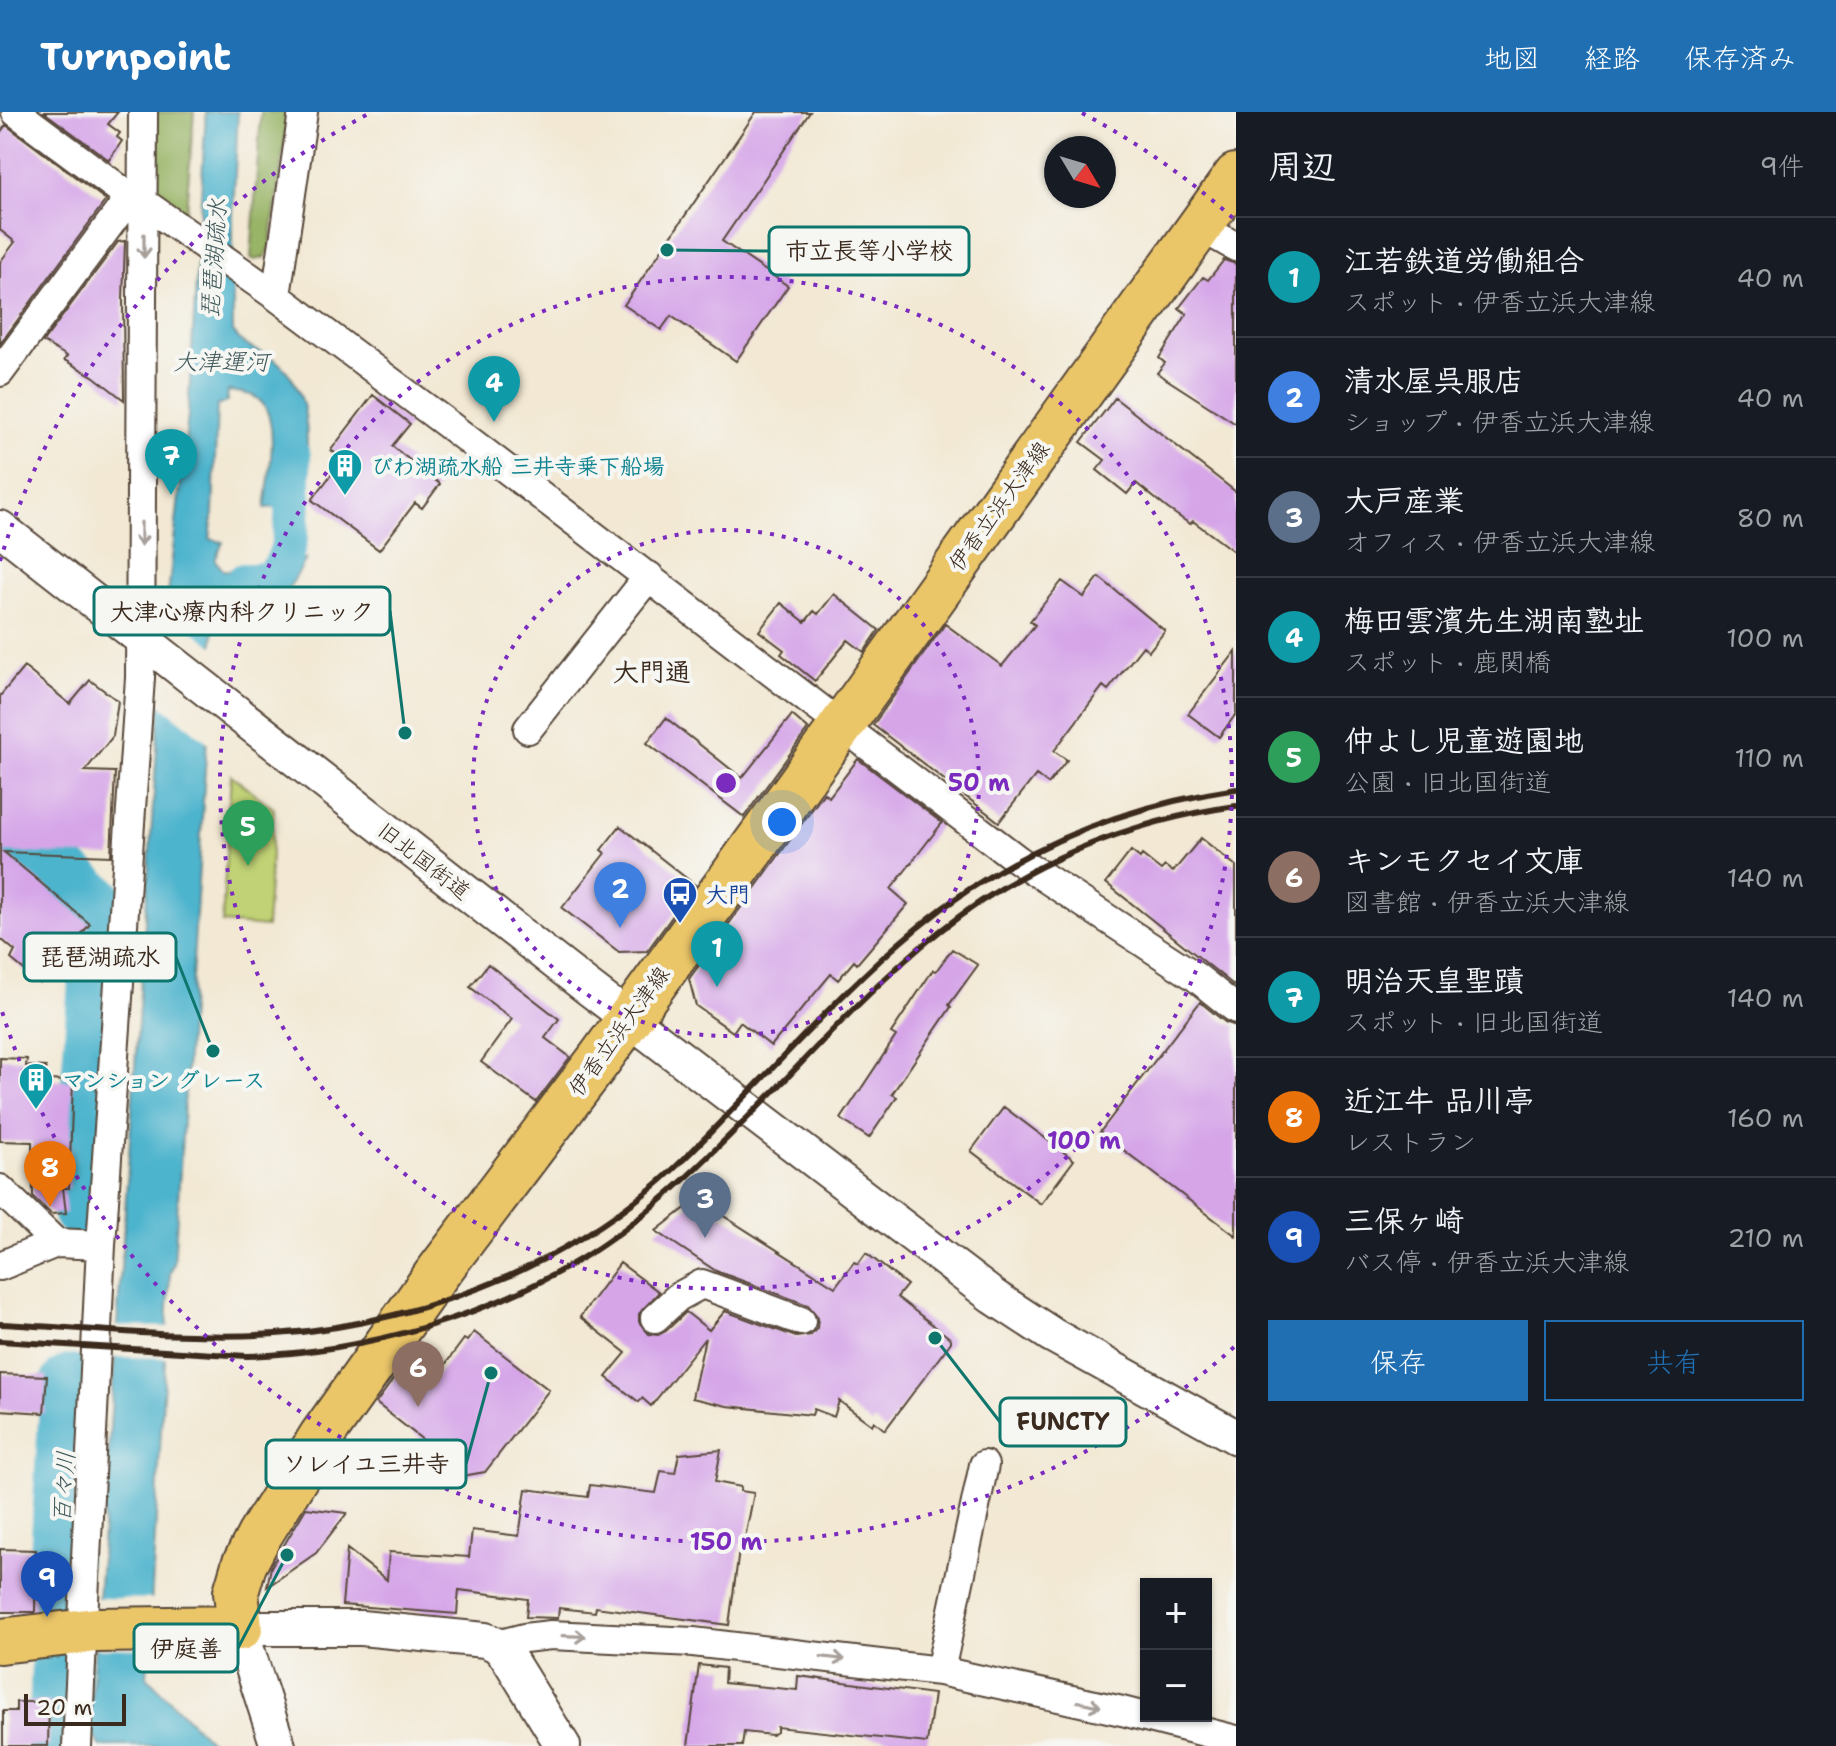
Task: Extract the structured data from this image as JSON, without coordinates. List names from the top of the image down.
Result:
{
  "streets": {
    "main road": ["伊香立浜大津線"],
    "street": ["旧北国街道"]
  },
  "crossings": [
    ["伊香立浜大津線", "旧北国街道"]
  ],
  "districts": ["大門通"],
  "water": ["琵琶湖疏水", "大津運河", "百々川"],
  "places": {
    "other": [
      "市立長等小学校",
      "大津心療内科クリニック",
      "琵琶湖疏水",
      "FUNCTY",
      "ソレイユ三井寺",
      "伊庭善"
    ],
    "building": ["びわ湖疏水船 三井寺乗下船場", "マンション グレース"],
    "bus stop": ["大門"]
  },
  "scale_bar": "20 m",
  "north": "bottom right",
  "page": {
    "header": "Turnpoint",
    "nav": ["地図", "経路", "保存済み"],
    "heading": ["周辺", "9件"],
    "list": [
      {
        "mark": "1",
        "name": "江若鉄道労働組合",
        "note": "スポット · 伊香立浜大津線",
        "value": "40 m"
      },
      {
        "mark": "2",
        "name": "清水屋呉服店",
        "note": "ショップ · 伊香立浜大津線",
        "value": "40 m"
      },
      {
        "mark": "3",
        "name": "大戸産業",
        "note": "オフィス · 伊香立浜大津線",
        "value": "80 m"
      },
      {
        "mark": "4",
        "name": "梅田雲濱先生湖南塾址",
        "note": "スポット · 鹿関橋",
        "value": "100 m"
      },
      {
        "mark": "5",
        "name": "仲よし児童遊園地",
        "note": "公園 · 旧北国街道",
        "value": "110 m"
      },
      {
        "mark": "6",
        "name": "キンモクセイ文庫",
        "note": "図書館 · 伊香立浜大津線",
        "value": "140 m"
      },
      {
        "mark": "7",
        "name": "明治天皇聖蹟",
        "note": "スポット · 旧北国街道",
        "value": "140 m"
      },
      {
        "mark": "8",
        "name": "近江牛 品川亭",
        "note": "レストラン",
        "value": "160 m"
      },
      {
        "mark": "9",
        "name": "三保ヶ崎",
        "note": "バス停 · 伊香立浜大津線",
        "value": "210 m"
      }
    ],
    "pins": [
      "4",
      "7",
      "5",
      "2",
      "1",
      "8",
      "3",
      "6",
      "9"
    ],
    "buttons": ["保存", "共有"],
    "map_buttons": ["+", "−"],
    "scale": "20 m"
  },
  "rings": ["50 m", "100 m", "150 m"]
}
